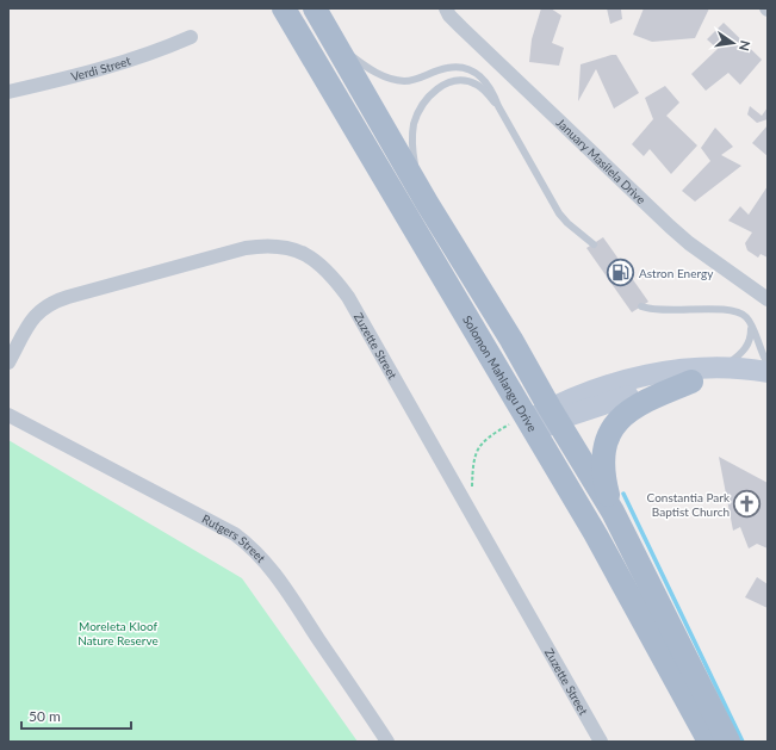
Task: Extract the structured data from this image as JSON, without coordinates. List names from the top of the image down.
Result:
{
  "streets": {
    "main road": ["Solomon Mahlangu Drive"],
    "street": [
      "Verdi Street",
      "January Masilela Drive",
      "Zuzette Street",
      "Rutgers Street"
    ]
  },
  "parks": ["Moreleta Kloof Nature Reserve"],
  "places": {
    "fuel station": ["Astron Energy"],
    "church": ["Constantia Park Baptist Church"]
  },
  "scale_bar": "50 m",
  "north": "right"
}
